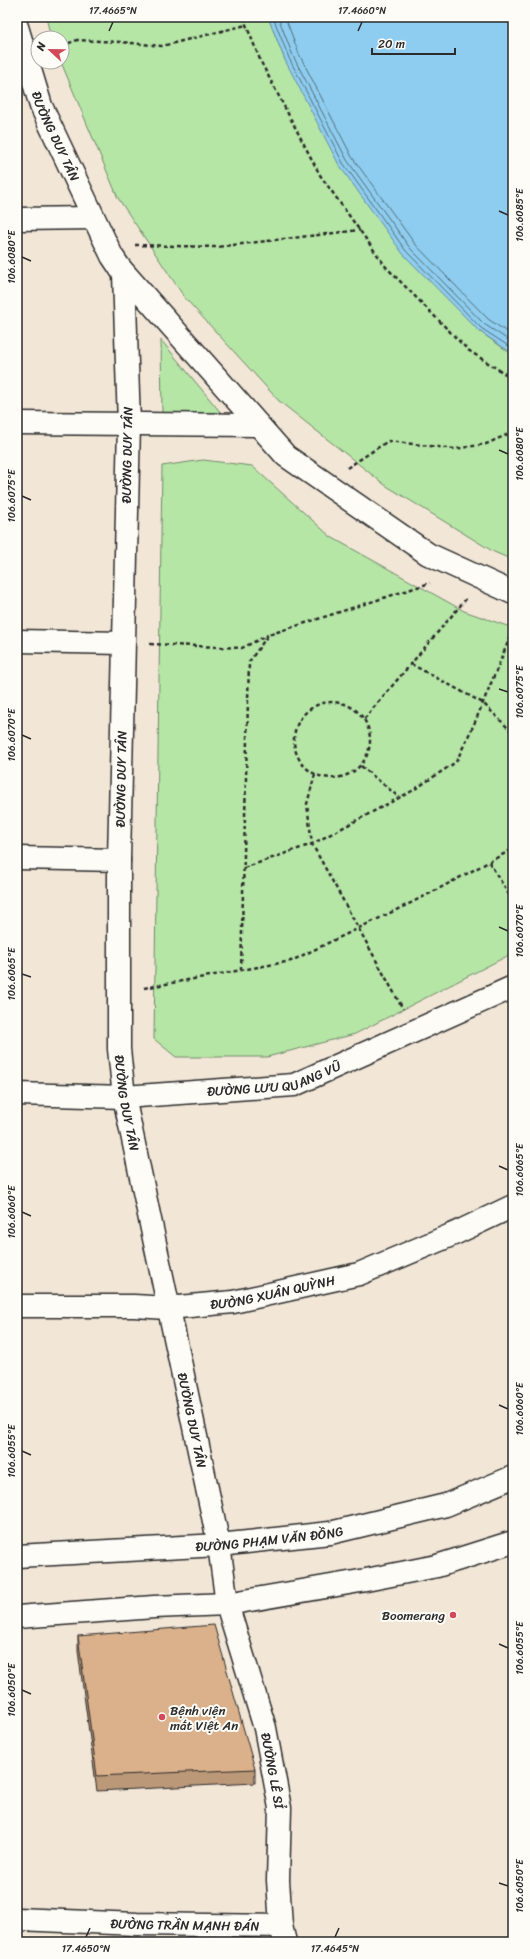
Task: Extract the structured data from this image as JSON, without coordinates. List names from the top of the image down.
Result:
{
  "streets": {
    "street": [
      "ĐƯỜNG DUY TÂN",
      "ĐƯỜNG LƯU QUANG VŨ",
      "ĐƯỜNG XUÂN QUỲNH",
      "ĐƯỜNG PHẠM VĂN ĐỒNG",
      "ĐƯỜNG LÊ SỈ",
      "ĐƯỜNG TRẦN MẠNH ĐÁN"
    ]
  },
  "crossings": [
    ["ĐƯỜNG DUY TÂN", "ĐƯỜNG LƯU QUANG VŨ"],
    ["ĐƯỜNG DUY TÂN", "ĐƯỜNG XUÂN QUỲNH"],
    ["ĐƯỜNG DUY TÂN", "ĐƯỜNG PHẠM VĂN ĐỒNG"],
    ["ĐƯỜNG DUY TÂN", "ĐƯỜNG LÊ SỈ"],
    ["ĐƯỜNG LÊ SỈ", "ĐƯỜNG TRẦN MẠNH ĐÁN"]
  ],
  "places": ["Boomerang", "Bệnh viện mắt Việt An"],
  "scale_bar": "20 m",
  "north": "left",
  "coordinates": [
    "17.4665°N",
    "17.4660°N",
    "106.6085°E",
    "106.6080°E",
    "106.6075°E",
    "106.6070°E",
    "106.6065°E",
    "106.6060°E",
    "106.6055°E",
    "106.6050°E",
    "17.4650°N",
    "17.4645°N"
  ]
}
